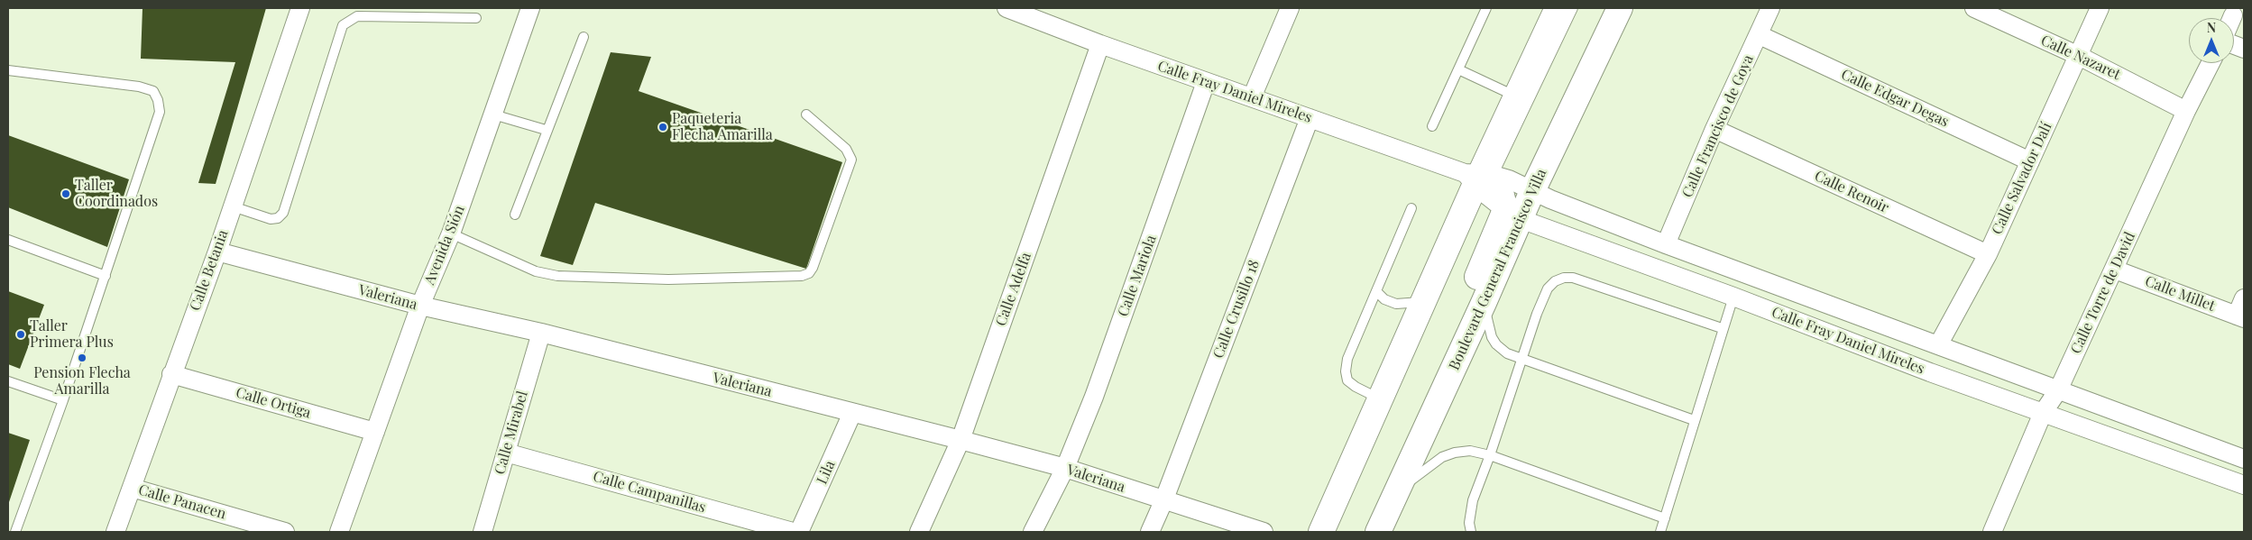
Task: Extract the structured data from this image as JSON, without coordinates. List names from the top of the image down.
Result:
{
  "streets": {
    "main road": ["Boulevard General Francisco Villa"],
    "street": [
      "Calle Nazaret",
      "Calle Fray Daniel Mireles",
      "Calle Edgar Degas",
      "Calle Francisco de Goya",
      "Calle Salvador Dalí",
      "Calle Renoir",
      "Avenida Sión",
      "Calle Betania",
      "Calle Mariola",
      "Calle Adelfa",
      "Calle Torre de David",
      "Calle Millet",
      "Valeriana",
      "Calle Crusillo 18",
      "Calle Ortiga",
      "Calle Mirabel",
      "Lila",
      "Calle Campanillas",
      "Calle Panacen"
    ]
  },
  "crossings": [
    ["Calle Nazaret", "Calle Salvador Dalí"],
    ["Calle Nazaret", "Calle Torre de David"],
    ["Calle Fray Daniel Mireles", "Calle Francisco de Goya"],
    ["Calle Fray Daniel Mireles", "Calle Salvador Dalí"],
    ["Calle Fray Daniel Mireles", "Boulevard General Francisco Villa"],
    ["Calle Fray Daniel Mireles", "Calle Mariola"],
    ["Calle Fray Daniel Mireles", "Calle Adelfa"],
    ["Calle Fray Daniel Mireles", "Calle Torre de David"],
    ["Calle Fray Daniel Mireles", "Calle Crusillo 18"],
    ["Calle Edgar Degas", "Calle Francisco de Goya"],
    ["Calle Edgar Degas", "Calle Salvador Dalí"],
    ["Calle Francisco de Goya", "Calle Renoir"],
    ["Calle Salvador Dalí", "Calle Renoir"],
    ["Avenida Sión", "Valeriana"],
    ["Avenida Sión", "Calle Ortiga"],
    ["Calle Betania", "Valeriana"],
    ["Calle Betania", "Calle Ortiga"],
    ["Calle Betania", "Calle Panacen"],
    ["Calle Mariola", "Valeriana"],
    ["Calle Adelfa", "Valeriana"],
    ["Calle Torre de David", "Calle Millet"],
    ["Valeriana", "Calle Crusillo 18"],
    ["Valeriana", "Calle Mirabel"],
    ["Valeriana", "Lila"],
    ["Calle Mirabel", "Calle Campanillas"]
  ],
  "places": [
    "Paqueteria Flecha Amarilla",
    "Taller Coordinados",
    "Taller Primera Plus",
    "Pension Flecha Amarilla"
  ],
  "north": "top"
}
